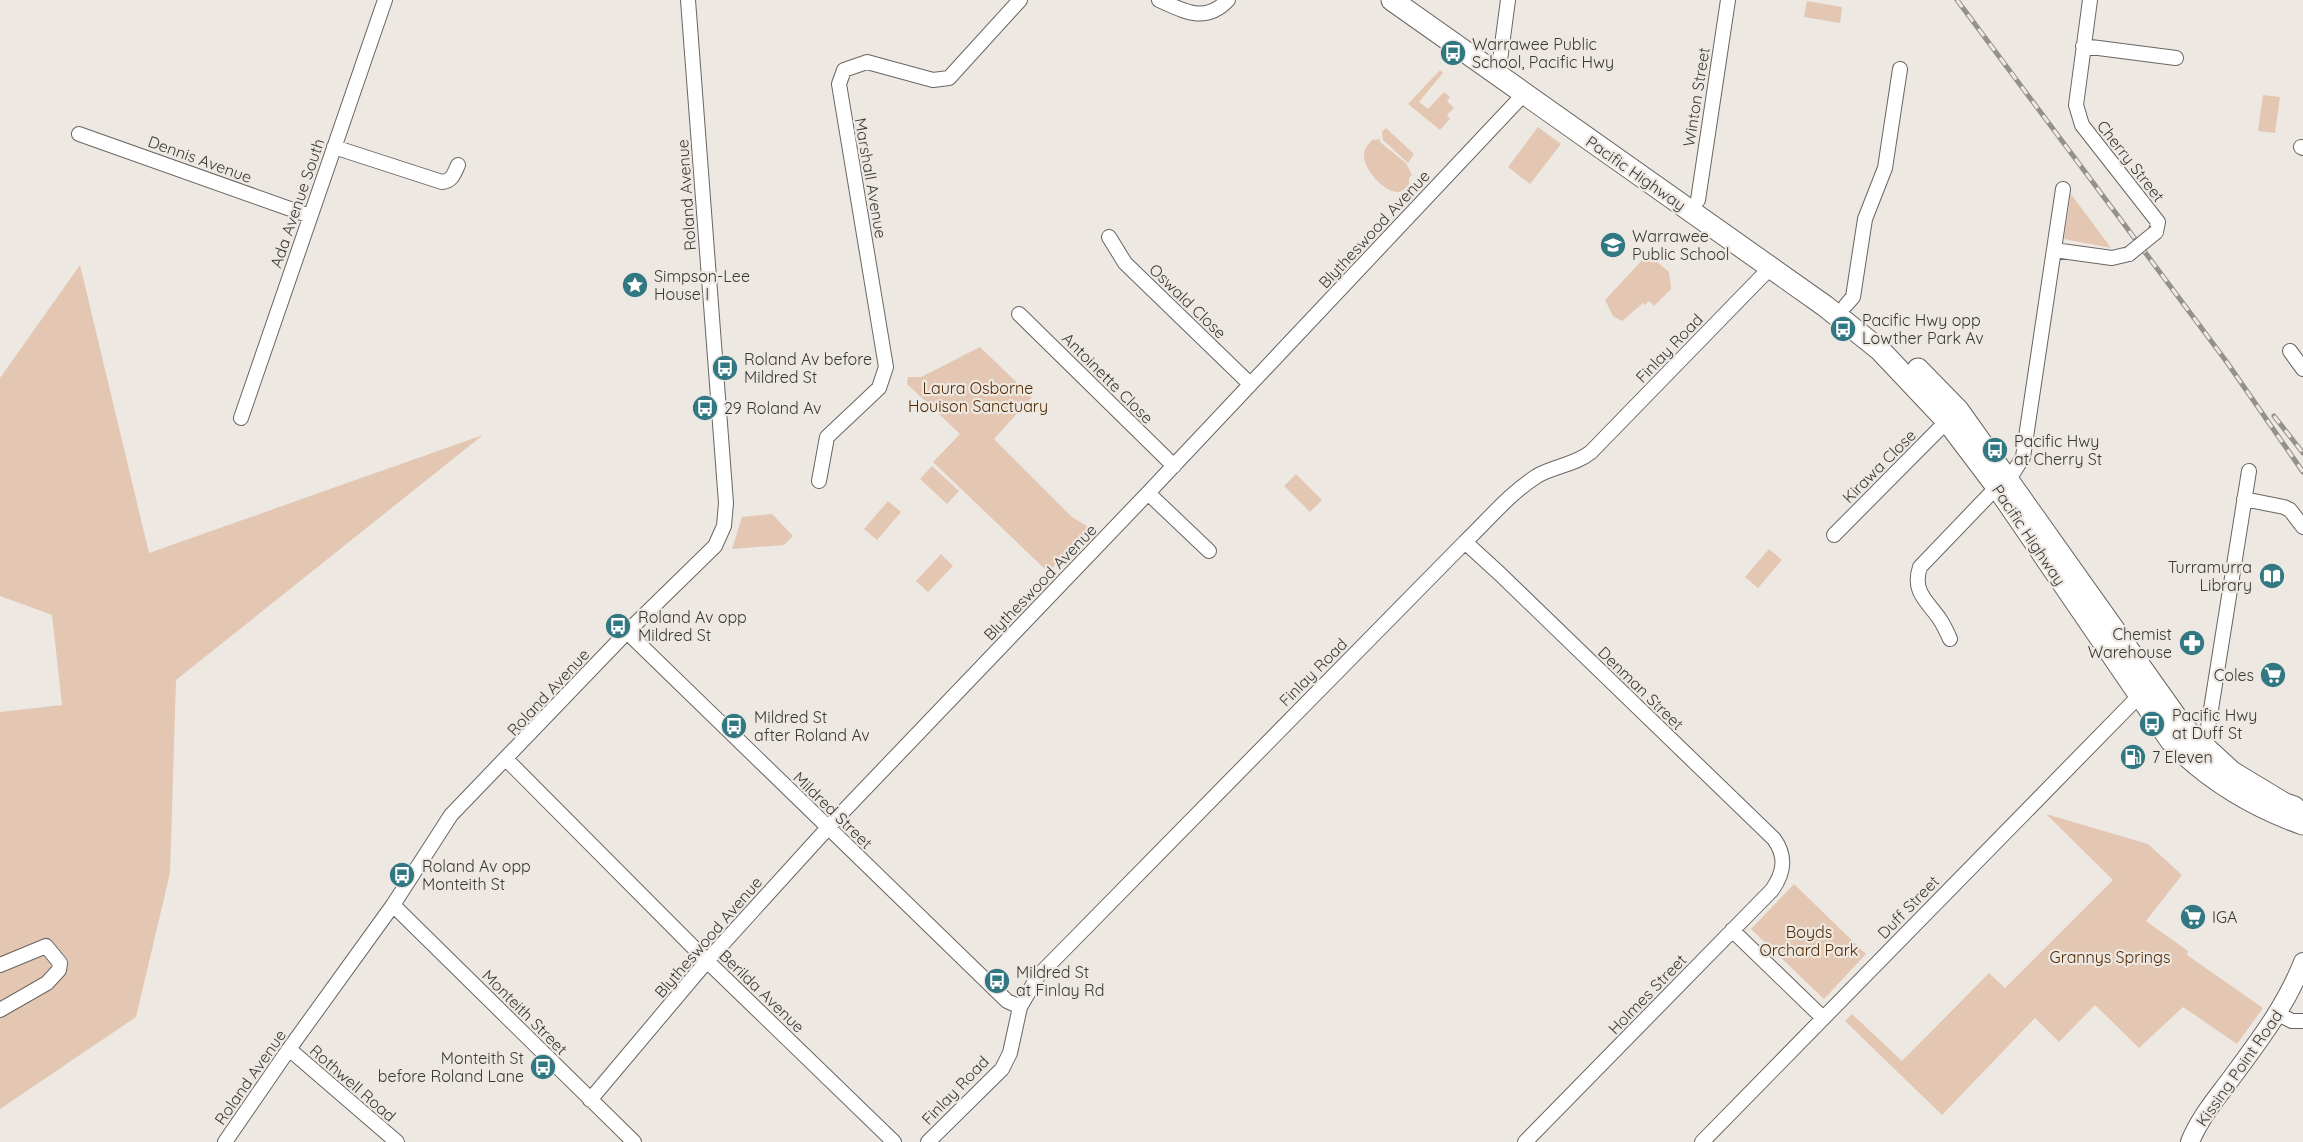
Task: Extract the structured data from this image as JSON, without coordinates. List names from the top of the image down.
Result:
{
  "streets": {
    "highway": ["Pacific Highway"],
    "main road": ["Kissing Point Road"],
    "street": [
      "Winton Street",
      "Dennis Avenue",
      "Cherry Street",
      "Marshall Avenue",
      "Roland Avenue",
      "Ada Avenue South",
      "Blytheswood Avenue",
      "Oswald Close",
      "Finlay Road",
      "Antoinette Close",
      "Kirawa Close",
      "Denman Street",
      "Mildred Street",
      "Duff Street",
      "Berilda Avenue",
      "Holmes Street",
      "Monteith Street",
      "Rothwell Road"
    ]
  },
  "crossings": [
    ["Winton Street", "Pacific Highway"],
    ["Dennis Avenue", "Ada Avenue South"],
    ["Pacific Highway", "Blytheswood Avenue"],
    ["Pacific Highway", "Finlay Road"],
    ["Pacific Highway", "Kirawa Close"],
    ["Pacific Highway", "Duff Street"],
    ["Roland Avenue", "Mildred Street"],
    ["Roland Avenue", "Berilda Avenue"],
    ["Roland Avenue", "Monteith Street"],
    ["Roland Avenue", "Rothwell Road"],
    ["Blytheswood Avenue", "Oswald Close"],
    ["Blytheswood Avenue", "Antoinette Close"],
    ["Blytheswood Avenue", "Mildred Street"],
    ["Blytheswood Avenue", "Berilda Avenue"],
    ["Blytheswood Avenue", "Monteith Street"],
    ["Finlay Road", "Denman Street"],
    ["Finlay Road", "Mildred Street"],
    ["Denman Street", "Holmes Street"]
  ],
  "parks": ["Laura Osborne Houison Sanctuary", "Boyds Orchard Park", "Grannys Springs"],
  "places": {
    "bus stop": [
      "Warrawee Public School, Pacific Hwy",
      "Pacific Hwy opp Lowther Park Av",
      "Roland Av before Mildred St",
      "29 Roland Av",
      "Pacific Hwy at Cherry St",
      "Roland Av opp Mildred St",
      "Pacific Hwy at Duff St",
      "Mildred St after Roland Av",
      "Roland Av opp Monteith St",
      "Mildred St at Finlay Rd",
      "Monteith St before Roland Lane"
    ],
    "school or university": ["Warrawee Public School"],
    "place": ["Simpson-Lee House I"],
    "library": ["Turramurra Library"],
    "pharmacy": ["Chemist Warehouse"],
    "supermarket": ["Coles", "IGA"],
    "fuel station": ["7 Eleven"]
  }
}
